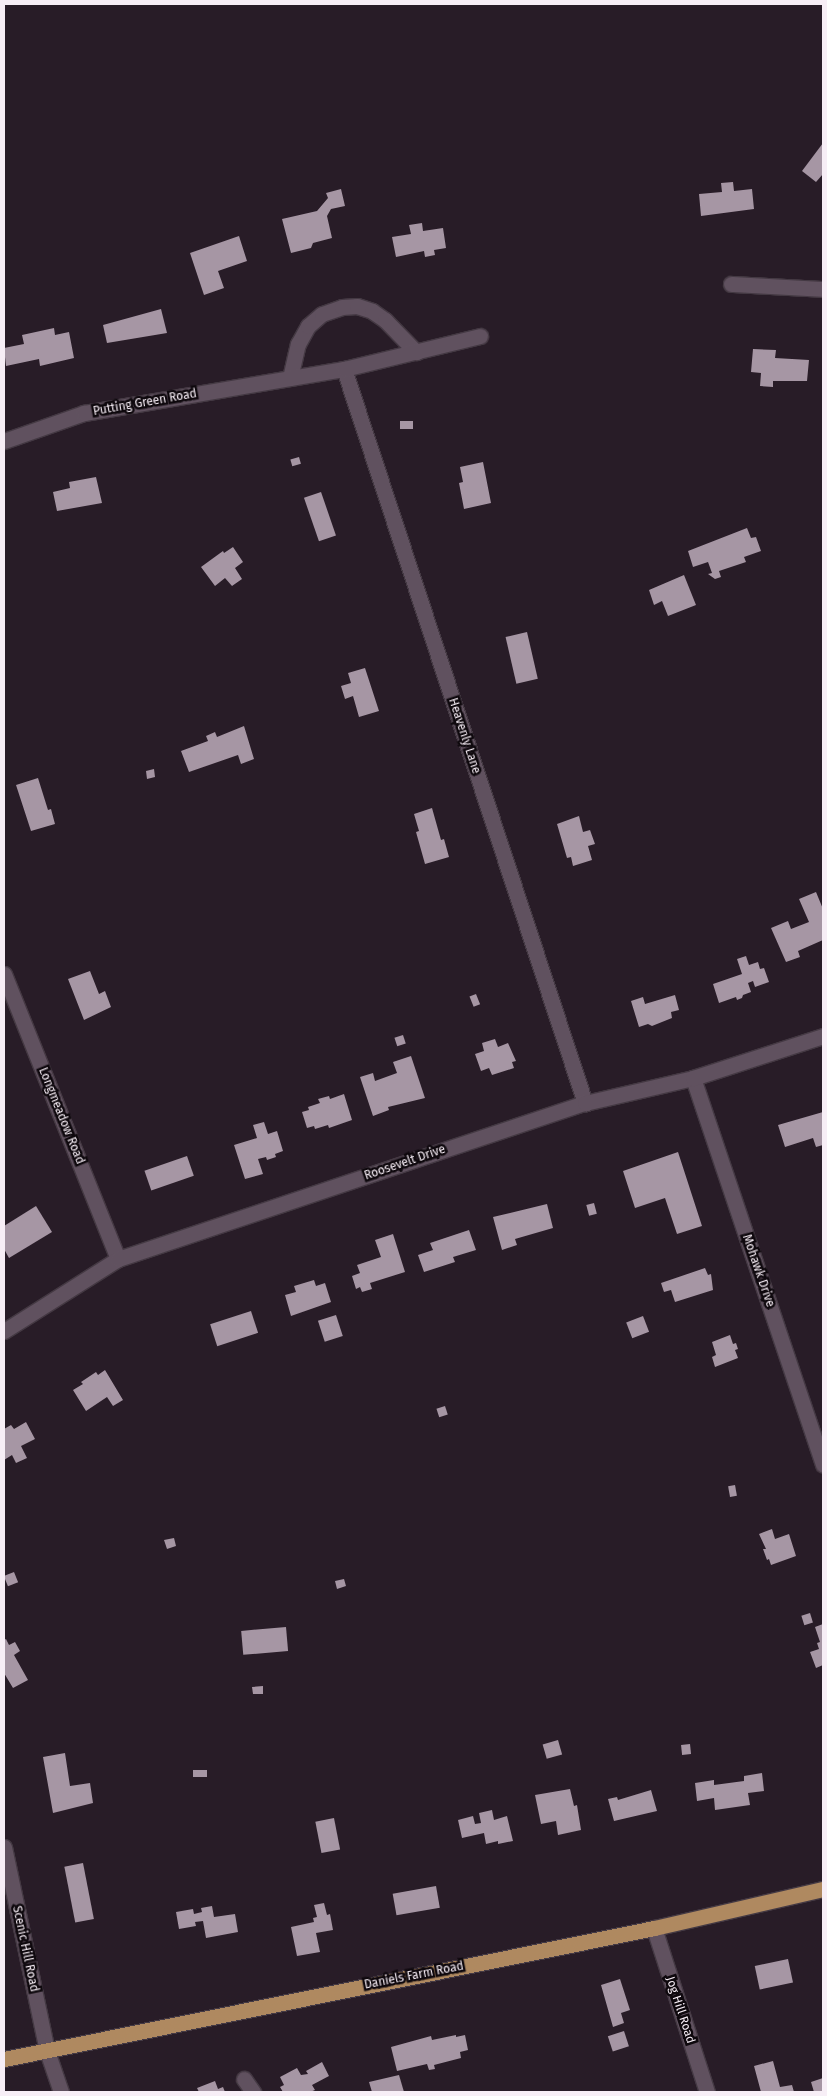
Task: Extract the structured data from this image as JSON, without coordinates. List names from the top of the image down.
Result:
{
  "streets": {
    "main road": ["Daniels Farm Road"],
    "street": [
      "Putting Green Road",
      "Heavenly Lane",
      "Longmeadow Road",
      "Roosevelt Drive",
      "Mohawk Drive",
      "Scenic Hill Road",
      "Jog Hill Road"
    ]
  },
  "crossings": [
    ["Putting Green Road", "Heavenly Lane"],
    ["Heavenly Lane", "Roosevelt Drive"],
    ["Longmeadow Road", "Roosevelt Drive"],
    ["Roosevelt Drive", "Mohawk Drive"],
    ["Scenic Hill Road", "Daniels Farm Road"],
    ["Daniels Farm Road", "Jog Hill Road"]
  ]
}
